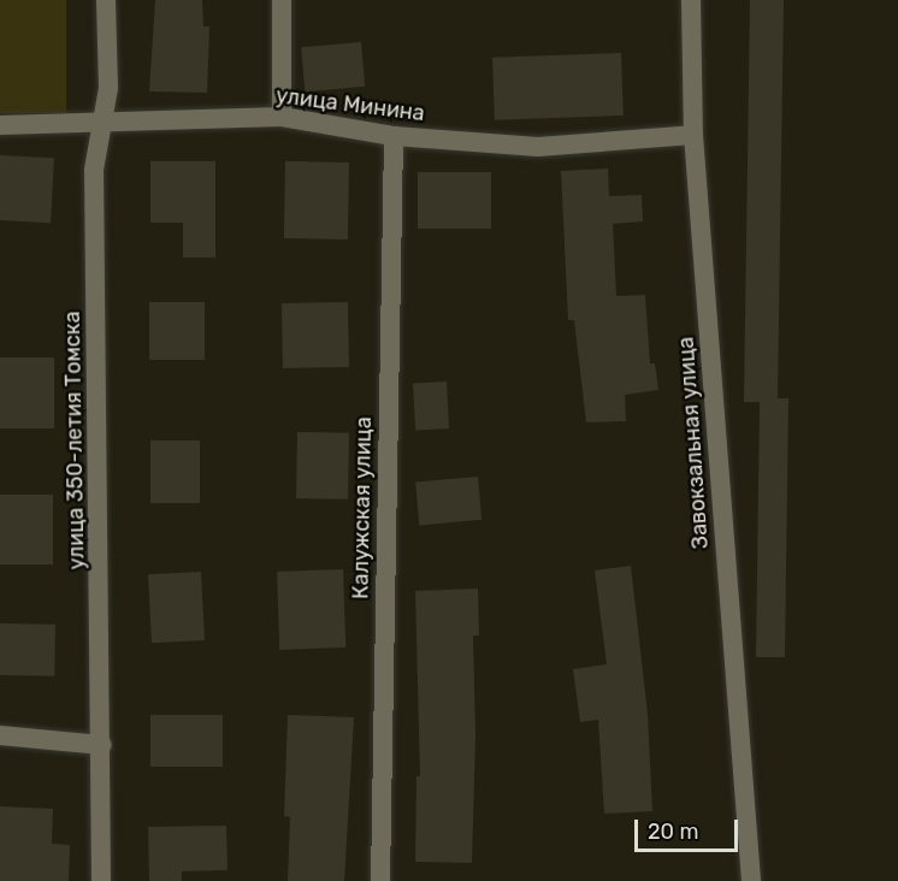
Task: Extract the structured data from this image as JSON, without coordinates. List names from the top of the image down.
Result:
{
  "streets": {
    "street": [
      "улица Минина",
      "улица 350-летия Томска",
      "Завокзальная улица",
      "Калужская улица"
    ]
  },
  "crossings": [
    ["улица Минина", "улица 350-летия Томска"],
    ["улица Минина", "Завокзальная улица"],
    ["улица Минина", "Калужская улица"]
  ],
  "scale_bar": "20 m"
}
